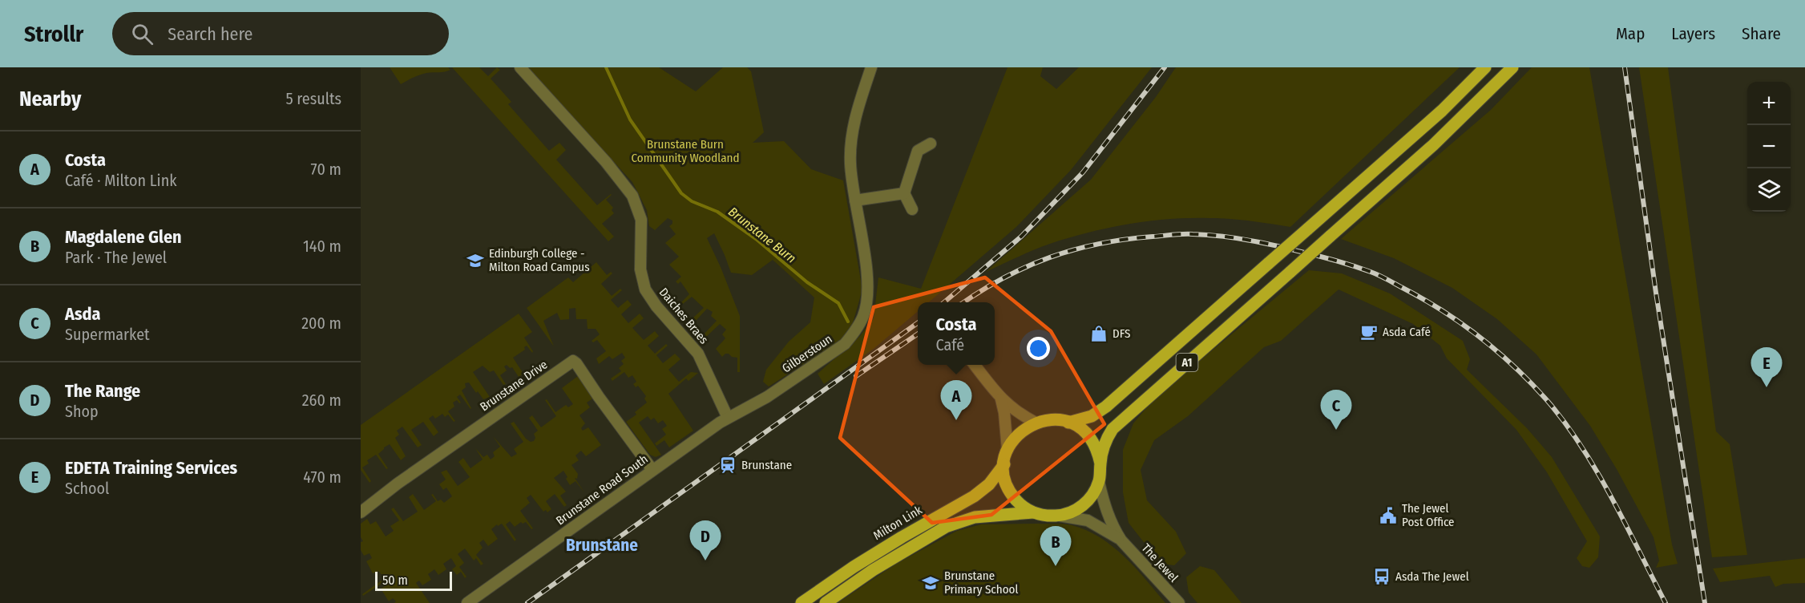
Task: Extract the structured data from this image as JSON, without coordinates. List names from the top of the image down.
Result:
{
  "streets": {
    "main road": ["A1", "Milton Link"],
    "street": [
      "Daiches Braes",
      "Gilberstoun",
      "Brunstane Drive",
      "Brunstane Road South",
      "The Jewel"
    ]
  },
  "crossings": [
    ["Daiches Braes", "Brunstane Road South"],
    ["Gilberstoun", "Brunstane Road South"],
    ["A1", "Milton Link"],
    ["A1", "The Jewel"],
    ["Brunstane Drive", "Brunstane Road South"],
    ["Milton Link", "The Jewel"]
  ],
  "districts": ["Brunstane"],
  "water": ["Brunstane Burn"],
  "parks": ["Brunstane Burn Community Woodland"],
  "places": {
    "school or university": ["Edinburgh College - Milton Road Campus", "Brunstane Primary School"],
    "cafe": ["Asda Café"],
    "shop": ["DFS"],
    "station": ["Brunstane"],
    "public building": ["The Jewel Post Office"],
    "bus stop": ["Asda The Jewel"]
  },
  "scale_bar": "50 m",
  "page": {
    "header": "Strollr",
    "search": "Search here",
    "nav": ["Map", "Layers", "Share"],
    "heading": ["Nearby", "5 results"],
    "map_buttons": ["+", "−"],
    "list": [
      {
        "mark": "A",
        "name": "Costa",
        "note": "Café · Milton Link",
        "value": "70 m"
      },
      {
        "mark": "B",
        "name": "Magdalene Glen",
        "note": "Park · The Jewel",
        "value": "140 m"
      },
      {
        "mark": "C",
        "name": "Asda",
        "note": "Supermarket",
        "value": "200 m"
      },
      {
        "mark": "D",
        "name": "The Range",
        "note": "Shop",
        "value": "260 m"
      },
      {
        "mark": "E",
        "name": "EDETA Training Services",
        "note": "School",
        "value": "470 m"
      }
    ],
    "popup": ["Costa", "Café"],
    "pins": [
      "E",
      "A",
      "C",
      "D",
      "B"
    ],
    "scale": "50 m"
  }
}
